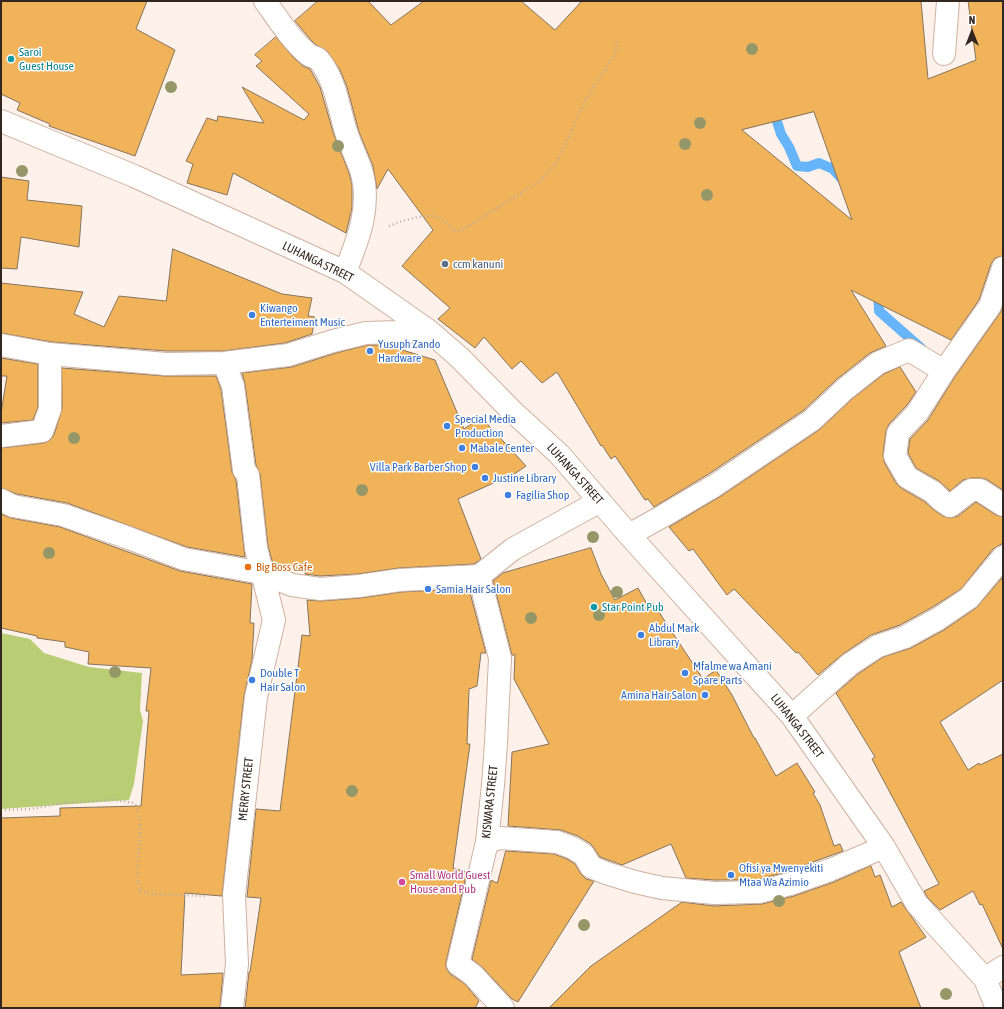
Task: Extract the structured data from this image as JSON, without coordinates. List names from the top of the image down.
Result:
{
  "streets": {
    "street": ["LUHANGA STREET", "MERRY STREET", "KISWARA STREET"]
  },
  "places": [
    "Saroi Guest House",
    "ccm kanuni",
    "Kiwango Enterteiment Music",
    "Yusuph Zando Hardware",
    "Special Media Production",
    "Mabale Center",
    "Villa Park Barber Shop",
    "Justine Library",
    "Fagilia Shop",
    "Big Boss Cafe",
    "Samia Hair Salon",
    "Star Point Pub",
    "Abdul Mark Library",
    "Mfalme wa Amani Spare Parts",
    "Double T Hair Salon",
    "Amina Hair Salon",
    "Ofisi ya Mwenyekiti Mtaa Wa Azimio",
    "Small World Guest House and Pub"
  ],
  "north": "top"
}
